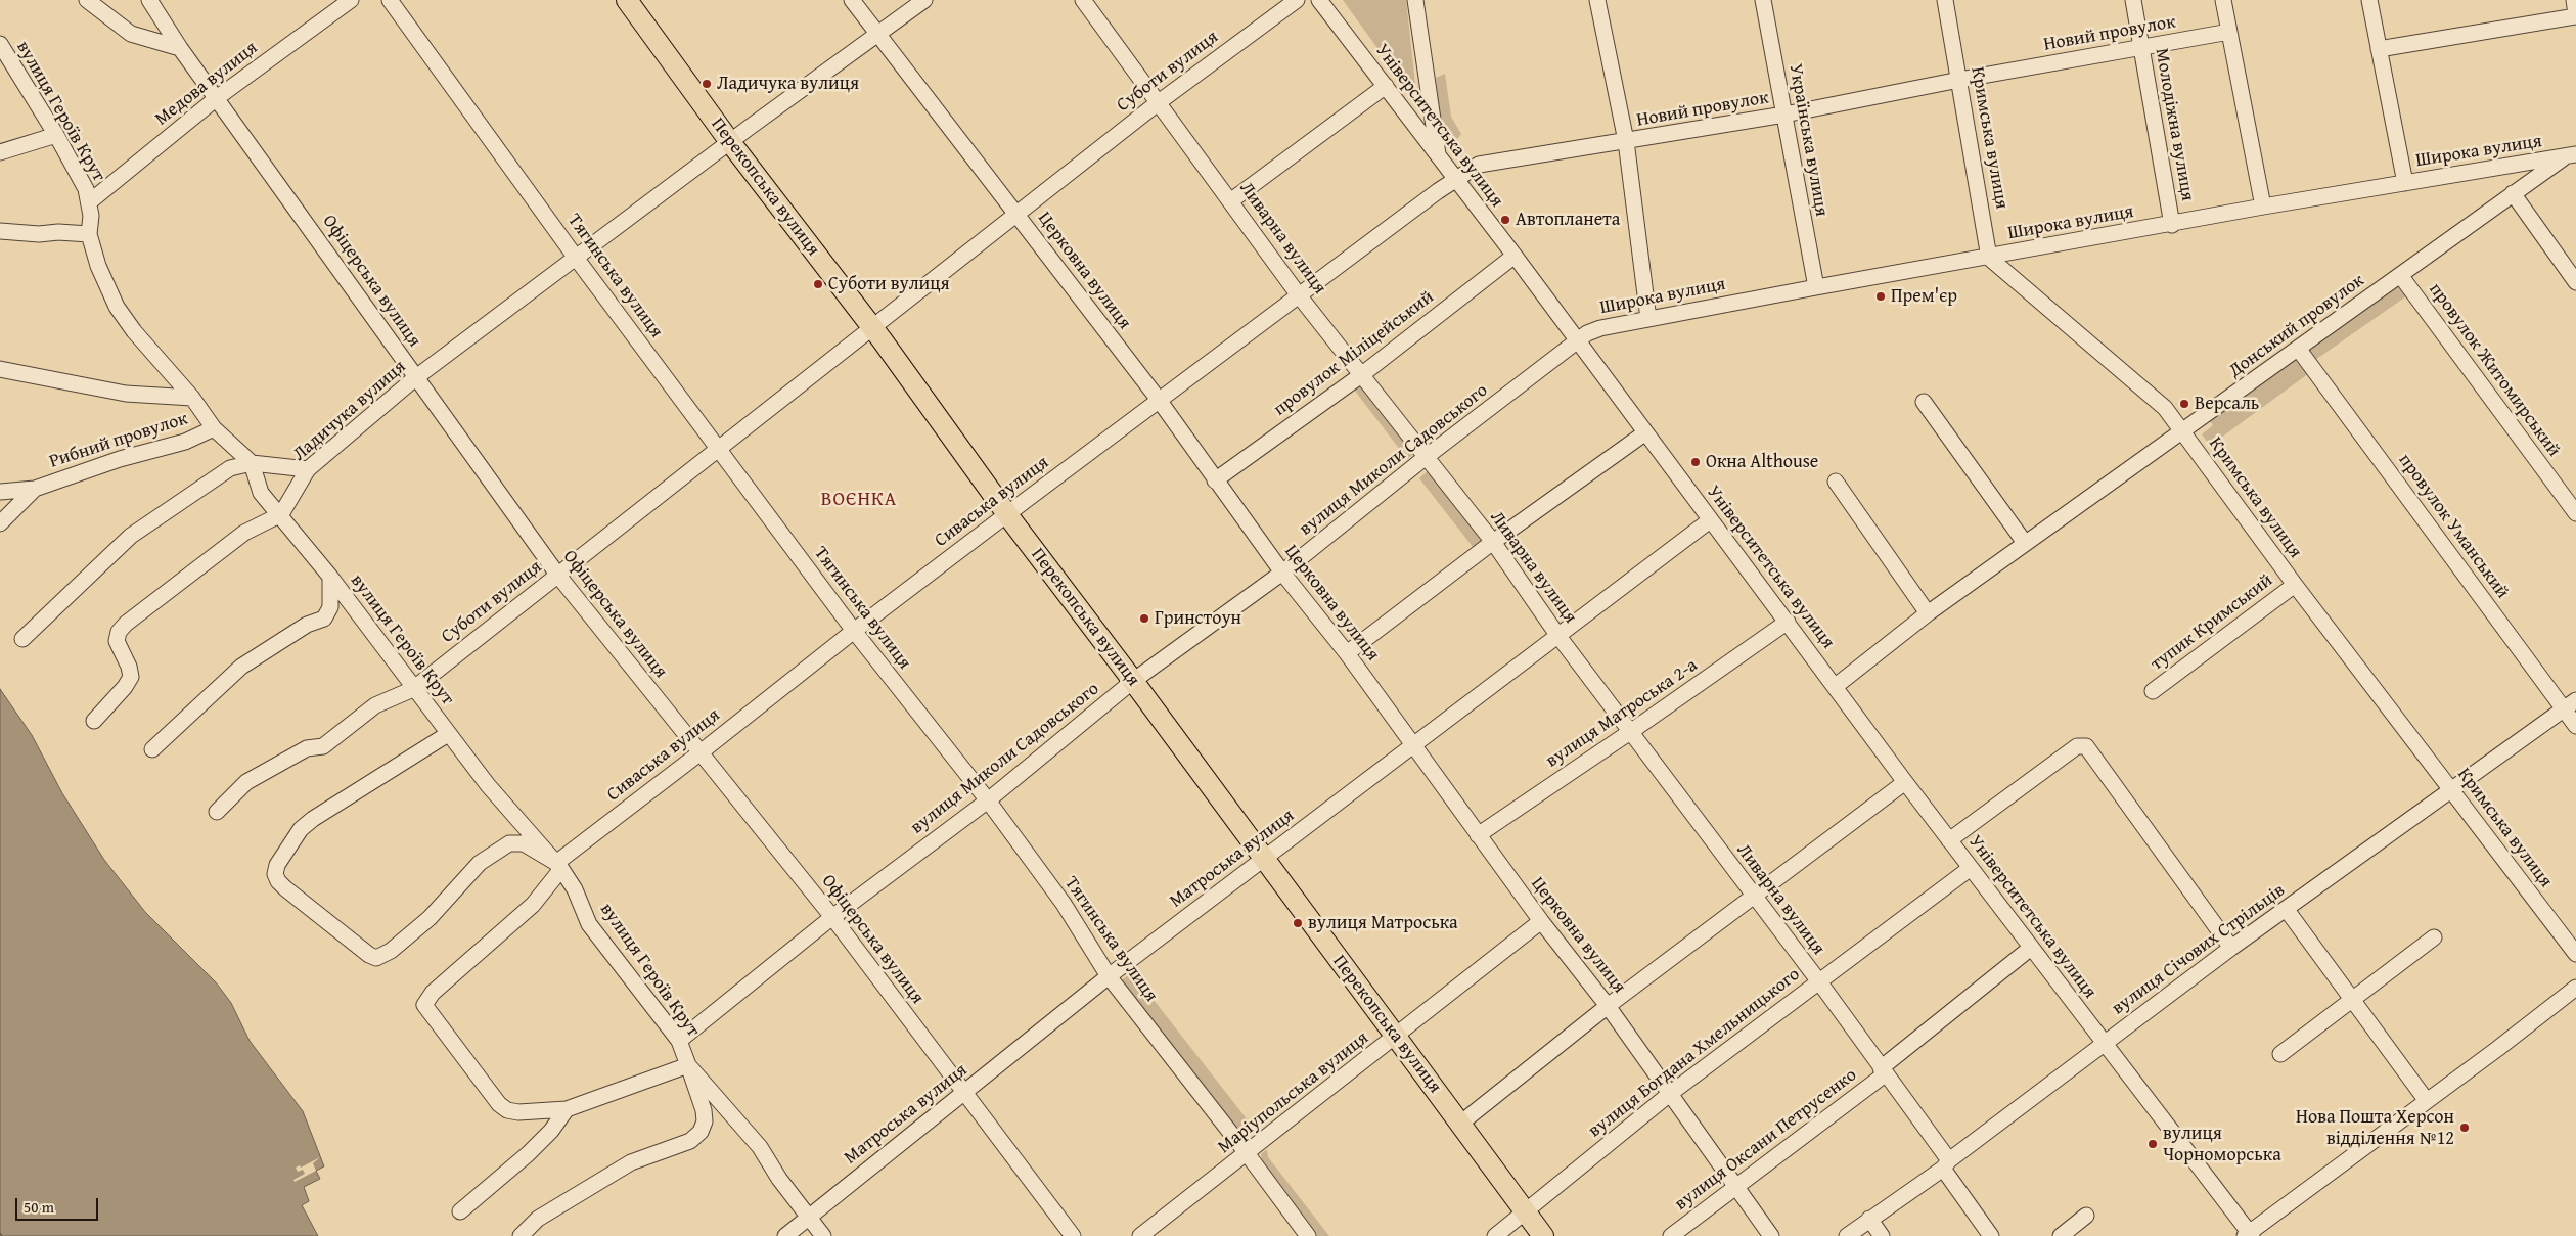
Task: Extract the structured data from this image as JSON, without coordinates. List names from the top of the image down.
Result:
{
  "streets": {
    "main road": ["Перекопська вулиця"],
    "street": [
      "Новий провулок",
      "Суботи вулиця",
      "Медова вулиця",
      "вулиця Героїв Крут",
      "Молодіжна вулиця",
      "Університетська вулиця",
      "Кримська вулиця",
      "Українська вулиця",
      "Широка вулиця",
      "Ливарна вулиця",
      "Церковна вулиця",
      "Тягинська вулиця",
      "Офіцерська вулиця",
      "Донський провулок",
      "провулок Міліцейський",
      "провулок Житомирський",
      "Ладичука вулиця",
      "Рибний провулок",
      "вулиця Миколи Садовського",
      "Сиваська вулиця",
      "провулок Уманський",
      "тупик Кримський",
      "вулиця Матроська 2-а",
      "Матроська вулиця",
      "вулиця Січових Стрільців",
      "вулиця Богдана Хмельницького",
      "Маріупольська вулиця",
      "вулиця Оксани Петрусенко"
    ]
  },
  "crossings": [
    ["Новий провулок", "Молодіжна вулиця"],
    ["Новий провулок", "Університетська вулиця"],
    ["Новий провулок", "Кримська вулиця"],
    ["Новий провулок", "Українська вулиця"],
    ["Новий провулок", "Сиваська вулиця"],
    ["Суботи вулиця", "вулиця Героїв Крут"],
    ["Суботи вулиця", "Перекопська вулиця"],
    ["Суботи вулиця", "Ливарна вулиця"],
    ["Суботи вулиця", "Церковна вулиця"],
    ["Суботи вулиця", "Тягинська вулиця"],
    ["Суботи вулиця", "Офіцерська вулиця"],
    ["Медова вулиця", "вулиця Героїв Крут"],
    ["Медова вулиця", "Офіцерська вулиця"],
    ["вулиця Героїв Крут", "Ладичука вулиця"],
    ["вулиця Героїв Крут", "Рибний провулок"],
    ["вулиця Героїв Крут", "вулиця Миколи Садовського"],
    ["вулиця Героїв Крут", "Сиваська вулиця"],
    ["вулиця Героїв Крут", "Матроська вулиця"],
    ["Молодіжна вулиця", "Широка вулиця"],
    ["Університетська вулиця", "Широка вулиця"],
    ["Університетська вулиця", "Донський провулок"],
    ["Університетська вулиця", "провулок Міліцейський"],
    ["Університетська вулиця", "вулиця Миколи Садовського"],
    ["Університетська вулиця", "Сиваська вулиця"],
    ["Університетська вулиця", "вулиця Матроська 2-а"],
    ["Університетська вулиця", "Матроська вулиця"],
    ["Університетська вулиця", "вулиця Січових Стрільців"],
    ["Університетська вулиця", "вулиця Богдана Хмельницького"],
    ["Університетська вулиця", "вулиця Оксани Петрусенко"],
    ["Кримська вулиця", "Широка вулиця"],
    ["Кримська вулиця", "Донський провулок"],
    ["Кримська вулиця", "тупик Кримський"],
    ["Кримська вулиця", "вулиця Січових Стрільців"],
    ["Українська вулиця", "Широка вулиця"],
    ["Широка вулиця", "Донський провулок"],
    ["Широка вулиця", "вулиця Миколи Садовського"],
    ["Перекопська вулиця", "Ладичука вулиця"],
    ["Перекопська вулиця", "вулиця Миколи Садовського"],
    ["Перекопська вулиця", "Сиваська вулиця"],
    ["Перекопська вулиця", "Матроська вулиця"],
    ["Перекопська вулиця", "вулиця Богдана Хмельницького"],
    ["Перекопська вулиця", "Маріупольська вулиця"],
    ["Ливарна вулиця", "провулок Міліцейський"],
    ["Ливарна вулиця", "вулиця Миколи Садовського"],
    ["Ливарна вулиця", "Сиваська вулиця"],
    ["Ливарна вулиця", "вулиця Матроська 2-а"],
    ["Ливарна вулиця", "Матроська вулиця"],
    ["Ливарна вулиця", "вулиця Січових Стрільців"],
    ["Ливарна вулиця", "вулиця Богдана Хмельницького"],
    ["Ливарна вулиця", "вулиця Оксани Петрусенко"],
    ["Церковна вулиця", "провулок Міліцейський"],
    ["Церковна вулиця", "Ладичука вулиця"],
    ["Церковна вулиця", "вулиця Миколи Садовського"],
    ["Церковна вулиця", "Сиваська вулиця"],
    ["Церковна вулиця", "вулиця Матроська 2-а"],
    ["Церковна вулиця", "Матроська вулиця"],
    ["Церковна вулиця", "вулиця Богдана Хмельницького"],
    ["Церковна вулиця", "Маріупольська вулиця"],
    ["Церковна вулиця", "вулиця Оксани Петрусенко"],
    ["Тягинська вулиця", "Ладичука вулиця"],
    ["Тягинська вулиця", "вулиця Миколи Садовського"],
    ["Тягинська вулиця", "Сиваська вулиця"],
    ["Тягинська вулиця", "Матроська вулиця"],
    ["Тягинська вулиця", "Маріупольська вулиця"],
    ["Офіцерська вулиця", "Ладичука вулиця"],
    ["Офіцерська вулиця", "вулиця Миколи Садовського"],
    ["Офіцерська вулиця", "Сиваська вулиця"],
    ["Офіцерська вулиця", "Матроська вулиця"],
    ["Донський провулок", "провулок Житомирський"],
    ["Донський провулок", "провулок Уманський"],
    ["провулок Уманський", "вулиця Січових Стрільців"]
  ],
  "districts": ["ВОЄНКА"],
  "places": [
    "Ладичука вулиця",
    "Автопланета",
    "Суботи вулиця",
    "Прем'єр",
    "Версаль",
    "Окна Althouse",
    "Гринстоун",
    "вулиця Матроська",
    "Нова Пошта Херсон відділення №12",
    "вулиця Чорноморська"
  ],
  "scale_bar": "50 m"
}
